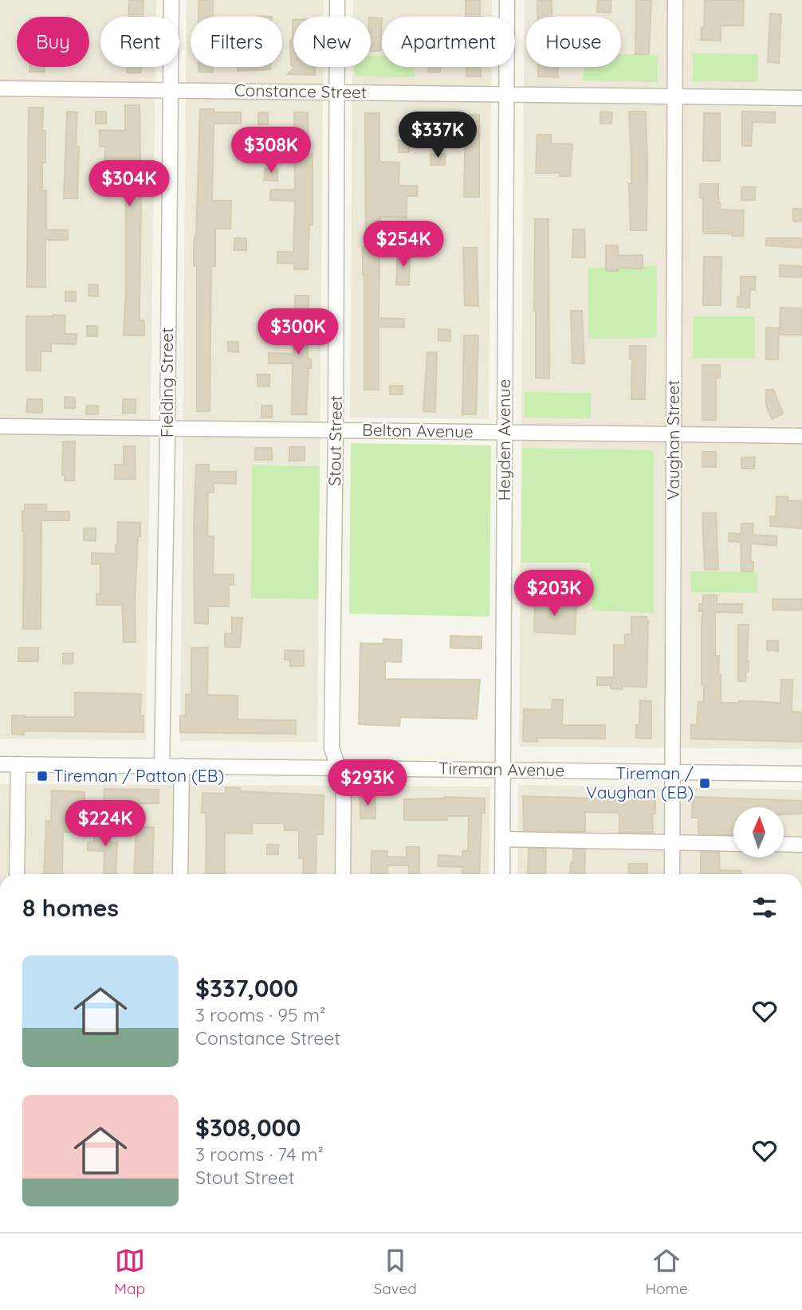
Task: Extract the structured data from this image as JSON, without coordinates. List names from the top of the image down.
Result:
{
  "streets": {
    "street": [
      "Constance Street",
      "Fielding Street",
      "Belton Avenue",
      "Heyden Avenue",
      "Vaughan Street",
      "Stout Street",
      "Tireman Avenue"
    ]
  },
  "crossings": [
    ["Constance Street", "Fielding Street"],
    ["Constance Street", "Heyden Avenue"],
    ["Constance Street", "Vaughan Street"],
    ["Constance Street", "Stout Street"],
    ["Fielding Street", "Belton Avenue"],
    ["Fielding Street", "Tireman Avenue"],
    ["Belton Avenue", "Heyden Avenue"],
    ["Belton Avenue", "Vaughan Street"],
    ["Belton Avenue", "Stout Street"],
    ["Heyden Avenue", "Tireman Avenue"],
    ["Vaughan Street", "Tireman Avenue"],
    ["Stout Street", "Tireman Avenue"]
  ],
  "places": {
    "transit": ["Tireman / Patton (EB)", "Tireman / Vaughan (EB)"]
  },
  "north": "top",
  "page": {
    "chip": [
      "Buy",
      "Rent",
      "Filters",
      "New",
      "Apartment",
      "House"
    ],
    "price": [
      "$337K",
      "$308K",
      "$304K",
      "$254K",
      "$300K",
      "$203K",
      "$293K",
      "$224K"
    ],
    "heading": "8 homes",
    "list": [
      {
        "name": "$337,000",
        "note": "3 rooms · 95 m² · Constance Street"
      },
      {
        "name": "$308,000",
        "note": "3 rooms · 74 m² · Stout Street"
      }
    ],
    "tabs": ["Map", "Saved", "Home"]
  }
}
